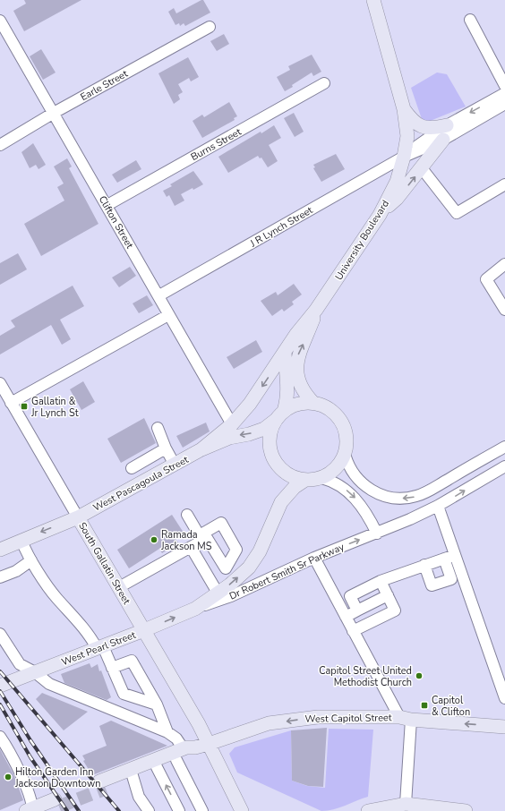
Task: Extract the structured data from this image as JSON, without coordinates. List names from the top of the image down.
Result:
{
  "streets": {
    "main road": [
      "University Boulevard",
      "West Pascagoula Street",
      "South Gallatin Street",
      "West Pearl Street",
      "West Capitol Street"
    ],
    "street": [
      "Earle Street",
      "Burns Street",
      "Clifton Street",
      "J R Lynch Street",
      "Dr Robert Smith Sr Parkway"
    ]
  },
  "crossings": [
    ["Earle Street", "Clifton Street"],
    ["Burns Street", "Clifton Street"],
    ["Clifton Street", "J R Lynch Street"],
    ["Clifton Street", "West Pascagoula Street"],
    ["J R Lynch Street", "University Boulevard"],
    ["University Boulevard", "West Pascagoula Street"],
    ["West Pascagoula Street", "South Gallatin Street"],
    ["South Gallatin Street", "West Pearl Street"],
    ["South Gallatin Street", "West Capitol Street"],
    ["Dr Robert Smith Sr Parkway", "West Pearl Street"]
  ],
  "places": {
    "transit": ["Gallatin & Jr Lynch St", "Capitol & Clifton"],
    "other": ["Ramada Jackson MS", "Capitol Street United Methodist Church", "Hilton Garden Inn Jackson Downtown"]
  }
}
